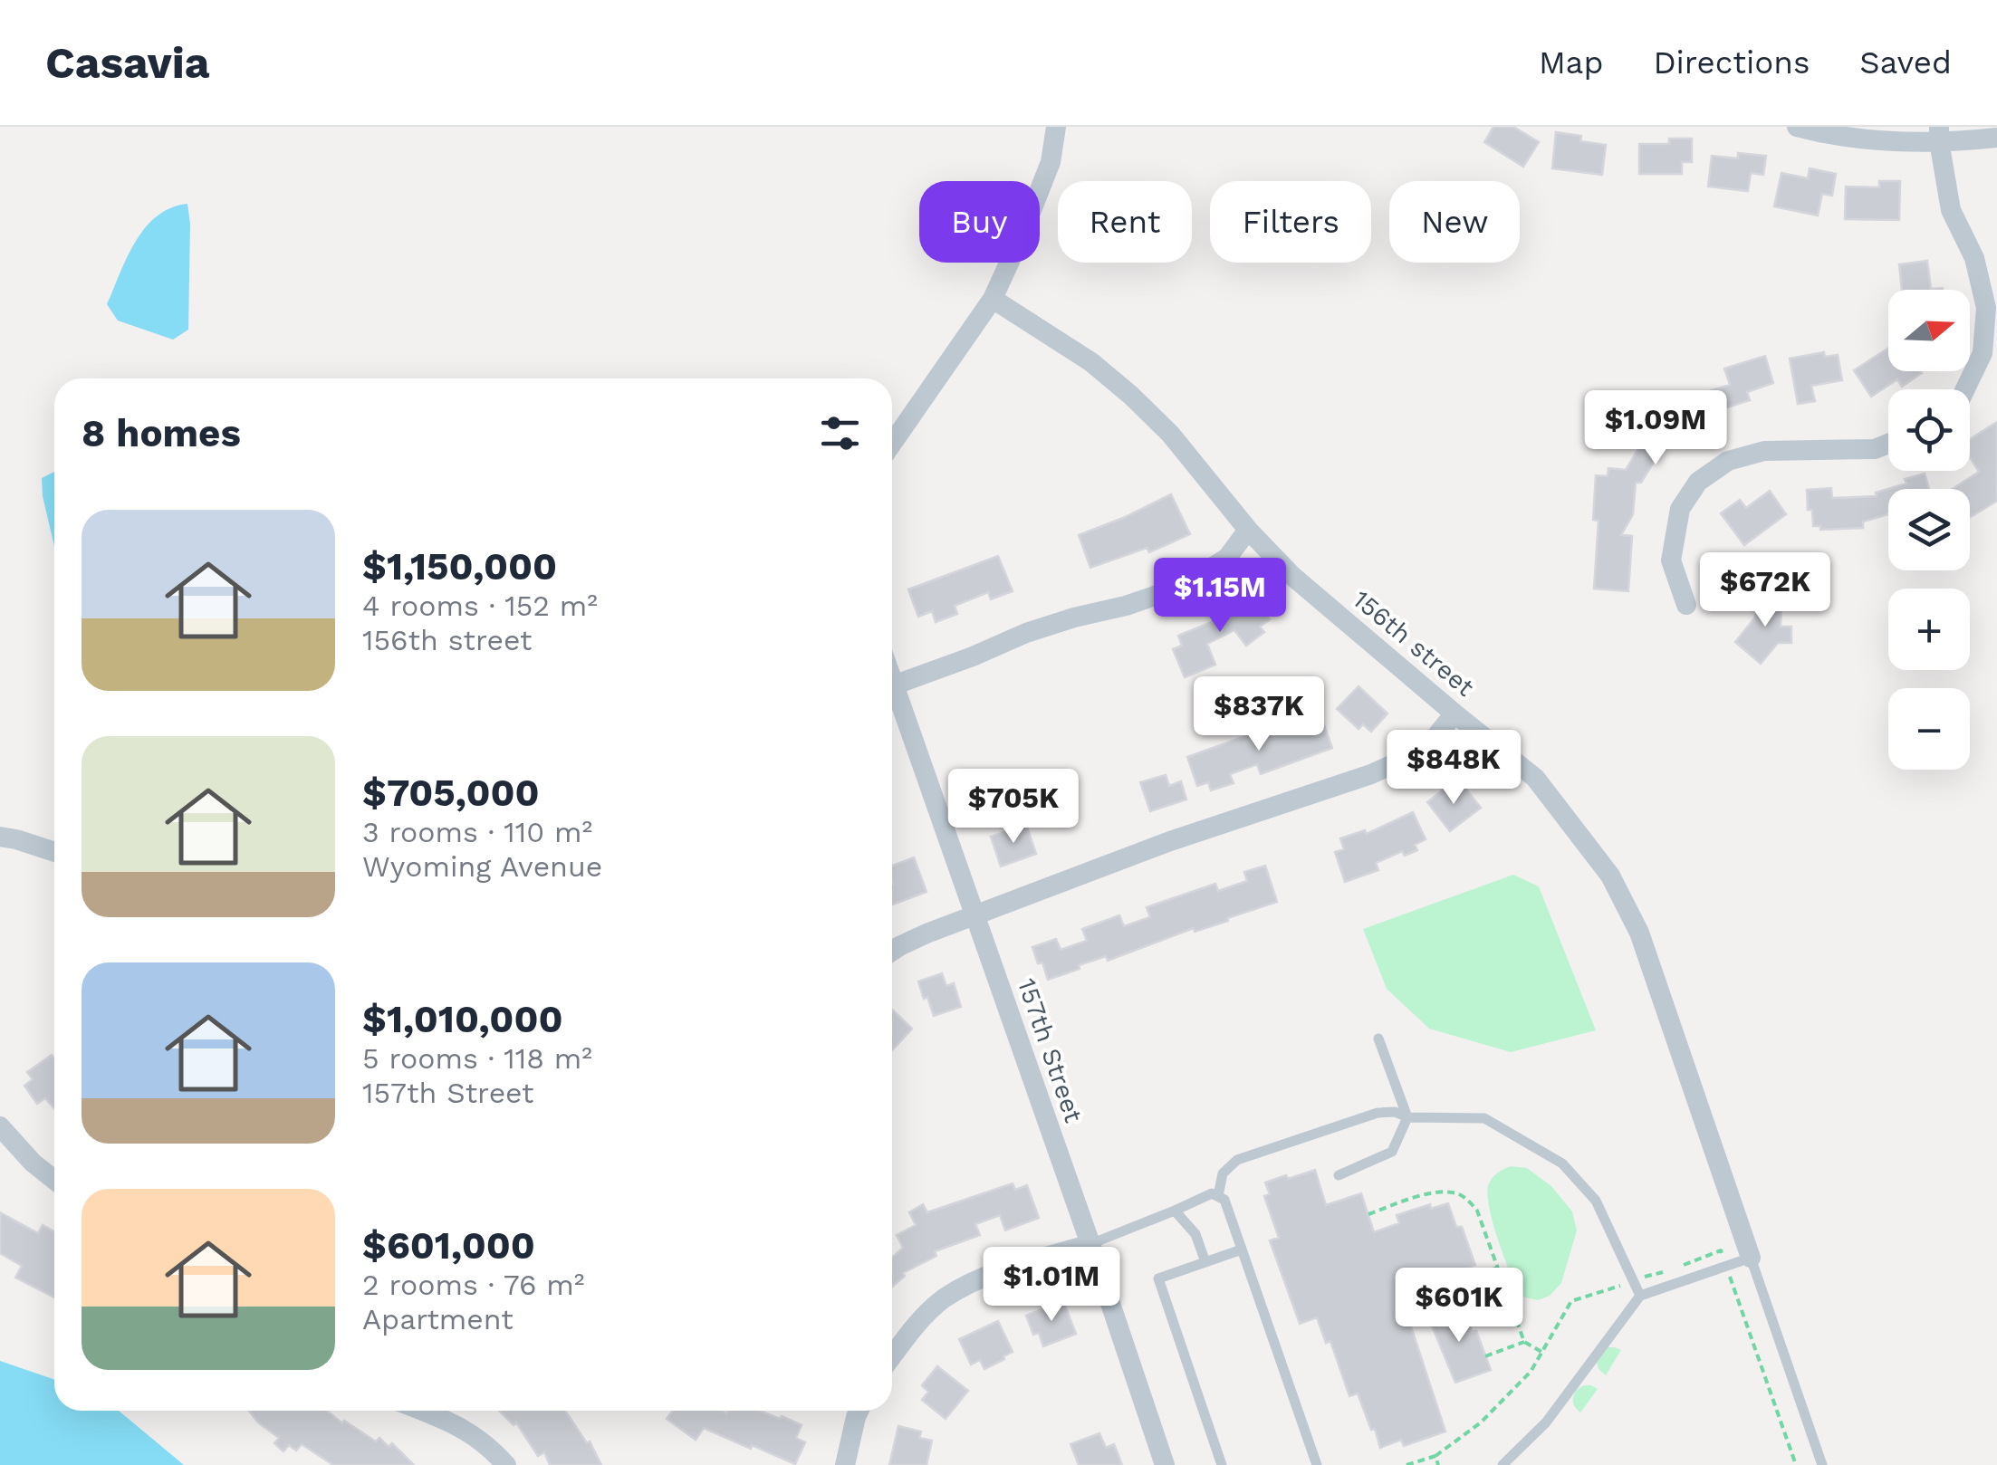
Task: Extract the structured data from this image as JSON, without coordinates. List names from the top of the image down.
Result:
{
  "streets": {
    "street": ["156th street", "157th Street"]
  },
  "north": "right",
  "page": {
    "header": "Casavia",
    "nav": ["Map", "Directions", "Saved"],
    "chip": [
      "Buy",
      "Rent",
      "Filters",
      "New"
    ],
    "map_buttons": ["+", "−"],
    "heading": "8 homes",
    "price": [
      "$1.09M",
      "$672K",
      "$1.15M",
      "$837K",
      "$848K",
      "$705K",
      "$1.01M",
      "$601K"
    ],
    "list": [
      {
        "name": "$1,150,000",
        "note": "4 rooms · 152 m² · 156th street"
      },
      {
        "name": "$705,000",
        "note": "3 rooms · 110 m² · Wyoming Avenue"
      },
      {
        "name": "$1,010,000",
        "note": "5 rooms · 118 m² · 157th Street"
      },
      {
        "name": "$601,000",
        "note": "2 rooms · 76 m² · Apartment"
      }
    ]
  }
}
